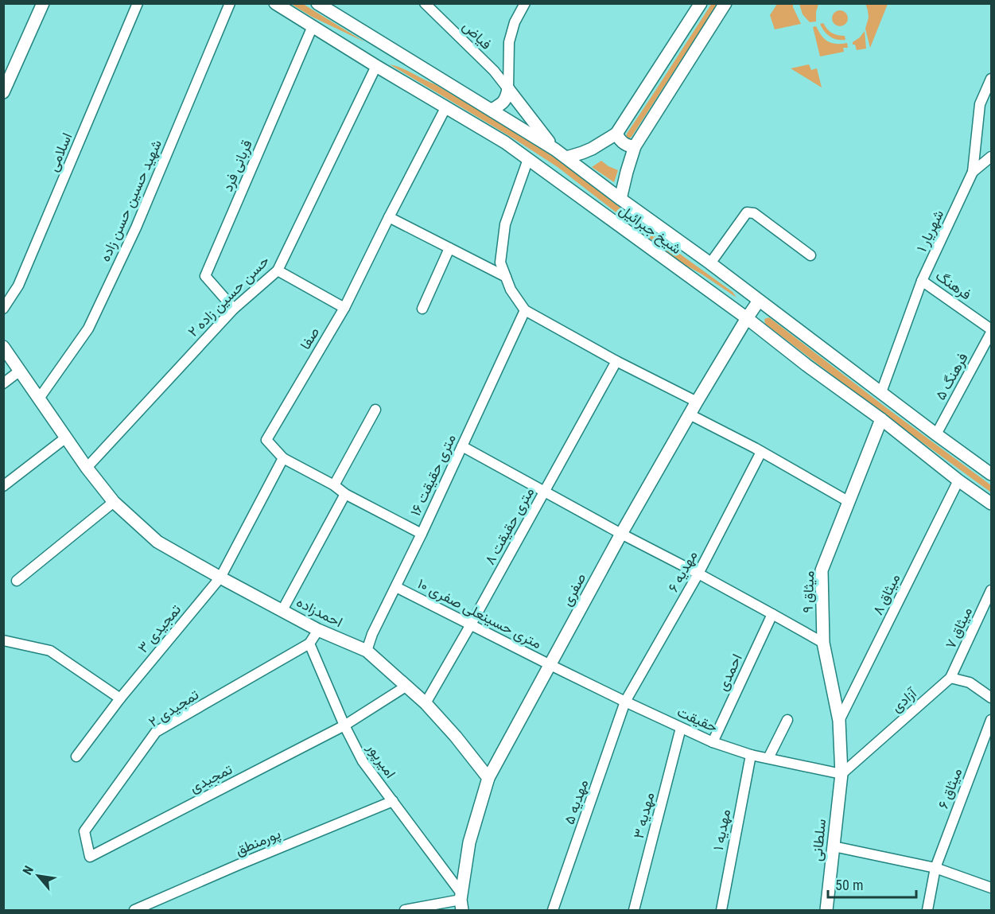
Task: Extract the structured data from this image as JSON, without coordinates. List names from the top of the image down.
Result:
{
  "streets": {
    "street": [
      "فیاض",
      "اسلامی",
      "قربانی فرد",
      "شهید حسین حسن زاده",
      "شیخ جبرائیل",
      "شهریار ۱",
      "فرهنگ",
      "حسن حسین زاده ۲",
      "صفا",
      "فرهنگ ۵",
      "۱۶ متری حقیقت",
      "۸ متری حقیقت",
      "مهدیه ۶",
      "صفری",
      "میثاق ۹",
      "میثاق ۸",
      "احمدزاده",
      "۱۰ متری حسینعلی صفری",
      "میثاق ۷",
      "تمجیدی ۳",
      "احمدی",
      "آزادی",
      "تمجیدی ۲",
      "حقیقت",
      "امیرپور",
      "تمجیدی",
      "میثاق ۶",
      "مهدیه ۵",
      "مهدیه ۳",
      "مهدیه ۱",
      "سلطانی",
      "پورمنطق"
    ]
  },
  "crossings": [
    ["قربانی فرد", "شیخ جبرائیل"],
    ["قربانی فرد", "حسن حسین زاده ۲"],
    ["شهید حسین حسن زاده", "احمدزاده"],
    ["شیخ جبرائیل", "شهریار ۱"],
    ["شیخ جبرائیل", "حسن حسین زاده ۲"],
    ["شیخ جبرائیل", "صفا"],
    ["شیخ جبرائیل", "فرهنگ ۵"],
    ["شیخ جبرائیل", "صفری"],
    ["شیخ جبرائیل", "میثاق ۹"],
    ["شیخ جبرائیل", "میثاق ۸"],
    ["شهریار ۱", "فرهنگ"],
    ["فرهنگ", "فرهنگ ۵"],
    ["حسن حسین زاده ۲", "احمدزاده"],
    ["۱۶ متری حقیقت", "احمدزاده"],
    ["۱۶ متری حقیقت", "۱۰ متری حسینعلی صفری"],
    ["۸ متری حقیقت", "احمدزاده"],
    ["۸ متری حقیقت", "۱۰ متری حسینعلی صفری"],
    ["مهدیه ۶", "حقیقت"],
    ["مهدیه ۶", "مهدیه ۵"],
    ["صفری", "احمدزاده"],
    ["صفری", "۱۰ متری حسینعلی صفری"],
    ["صفری", "حقیقت"],
    ["صفری", "امیرپور"],
    ["میثاق ۹", "میثاق ۸"],
    ["میثاق ۹", "آزادی"],
    ["میثاق ۹", "حقیقت"],
    ["میثاق ۹", "سلطانی"],
    ["احمدزاده", "تمجیدی ۳"],
    ["احمدزاده", "تمجیدی"],
    ["۱۰ متری حسینعلی صفری", "حقیقت"],
    ["میثاق ۷", "آزادی"],
    ["احمدی", "حقیقت"],
    ["آزادی", "حقیقت"],
    ["آزادی", "سلطانی"],
    ["تمجیدی ۲", "امیرپور"],
    ["تمجیدی ۲", "تمجیدی"],
    ["حقیقت", "مهدیه ۵"],
    ["حقیقت", "مهدیه ۳"],
    ["حقیقت", "مهدیه ۱"],
    ["حقیقت", "سلطانی"],
    ["امیرپور", "تمجیدی"],
    ["امیرپور", "پورمنطق"]
  ],
  "scale_bar": "50 m",
  "north": "top left"
}
